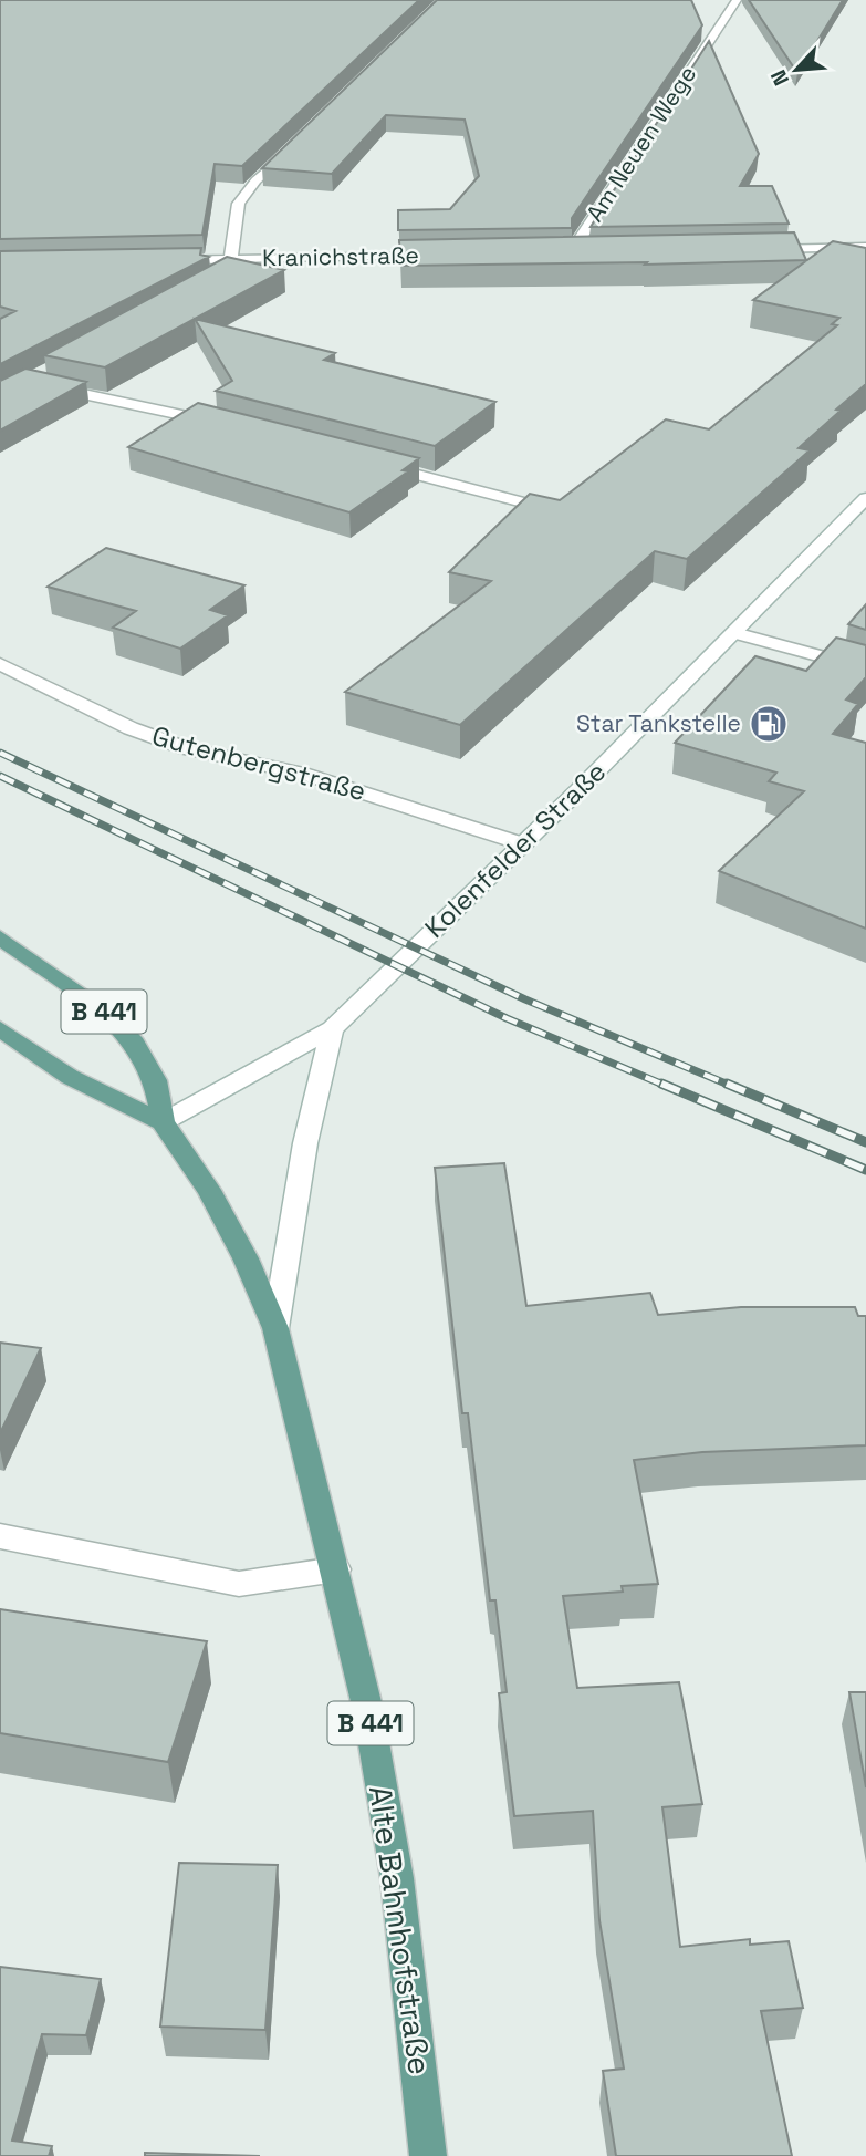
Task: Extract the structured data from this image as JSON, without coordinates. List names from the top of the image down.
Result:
{
  "streets": {
    "main road": ["B 441", "Alte Bahnhofstraße"],
    "street": [
      "Am Neuen Wege",
      "Kranichstraße",
      "Gutenbergstraße",
      "Kolenfelder Straße"
    ]
  },
  "crossings": [
    ["Gutenbergstraße", "Kolenfelder Straße"],
    ["Kolenfelder Straße", "B 441"],
    ["Kolenfelder Straße", "Alte Bahnhofstraße"],
    ["B 441", "Alte Bahnhofstraße"]
  ],
  "places": {
    "fuel station": ["Star Tankstelle"]
  },
  "north": "bottom left"
}
